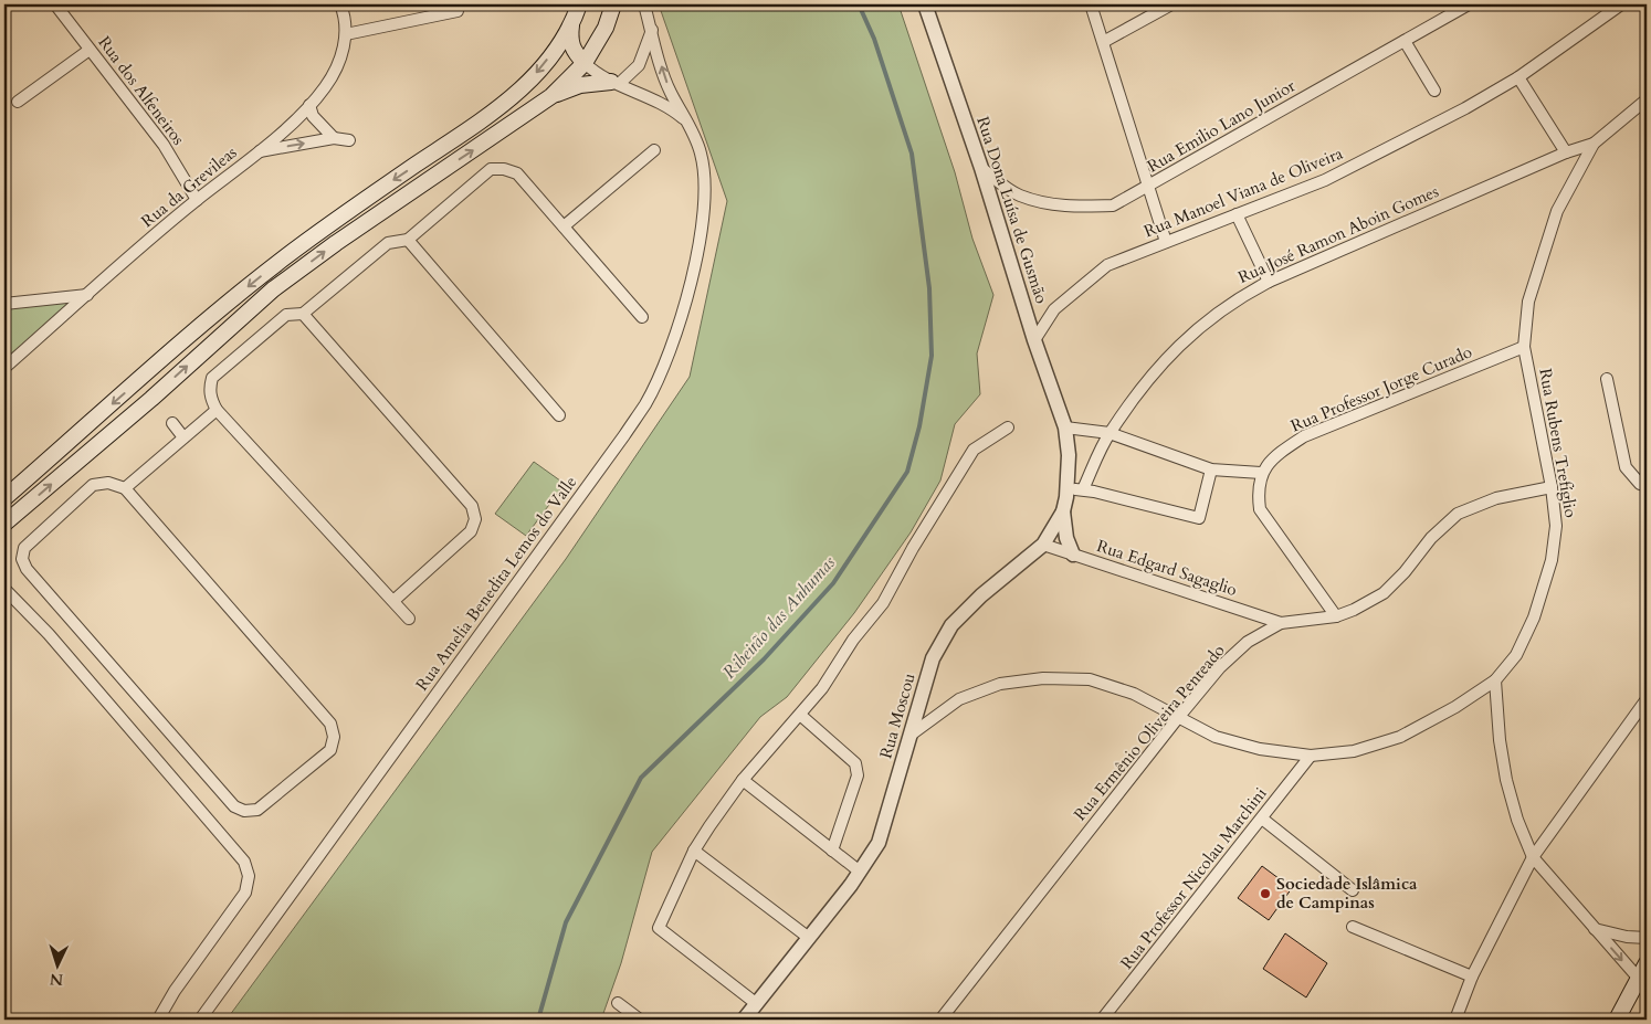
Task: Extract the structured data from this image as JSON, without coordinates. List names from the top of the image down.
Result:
{
  "streets": {
    "street": [
      "Rua dos Alfeneiros",
      "Rua Emilio Lano Junior",
      "Rua da Grevileas",
      "Rua Manoel Viana de Oliveira",
      "Rua Dona Luísa de Gusmão",
      "Rua José Ramon Aboin Gomes",
      "Rua Professor Jorge Curado",
      "Rua Rubens Trefíglio",
      "Rua Edgard Sagaglio",
      "Rua Amelia Benedita Lemos do Valle",
      "Rua Moscou",
      "Rua Ermênio Oliveira Penteado",
      "Rua Professor Nicolau Marchini"
    ]
  },
  "crossings": [
    ["Rua dos Alfeneiros", "Rua da Grevileas"],
    ["Rua Emilio Lano Junior", "Rua Dona Luísa de Gusmão"],
    ["Rua Manoel Viana de Oliveira", "Rua Dona Luísa de Gusmão"],
    ["Rua Dona Luísa de Gusmão", "Rua Moscou"],
    ["Rua José Ramon Aboin Gomes", "Rua Rubens Trefíglio"],
    ["Rua Professor Jorge Curado", "Rua Rubens Trefíglio"],
    ["Rua Rubens Trefíglio", "Rua Moscou"],
    ["Rua Rubens Trefíglio", "Rua Ermênio Oliveira Penteado"],
    ["Rua Rubens Trefíglio", "Rua Professor Nicolau Marchini"],
    ["Rua Edgard Sagaglio", "Rua Moscou"],
    ["Rua Edgard Sagaglio", "Rua Ermênio Oliveira Penteado"]
  ],
  "water": ["Ribeirão das Anhumas"],
  "places": ["Sociedade Islâmica de Campinas"],
  "north": "bottom"
}
